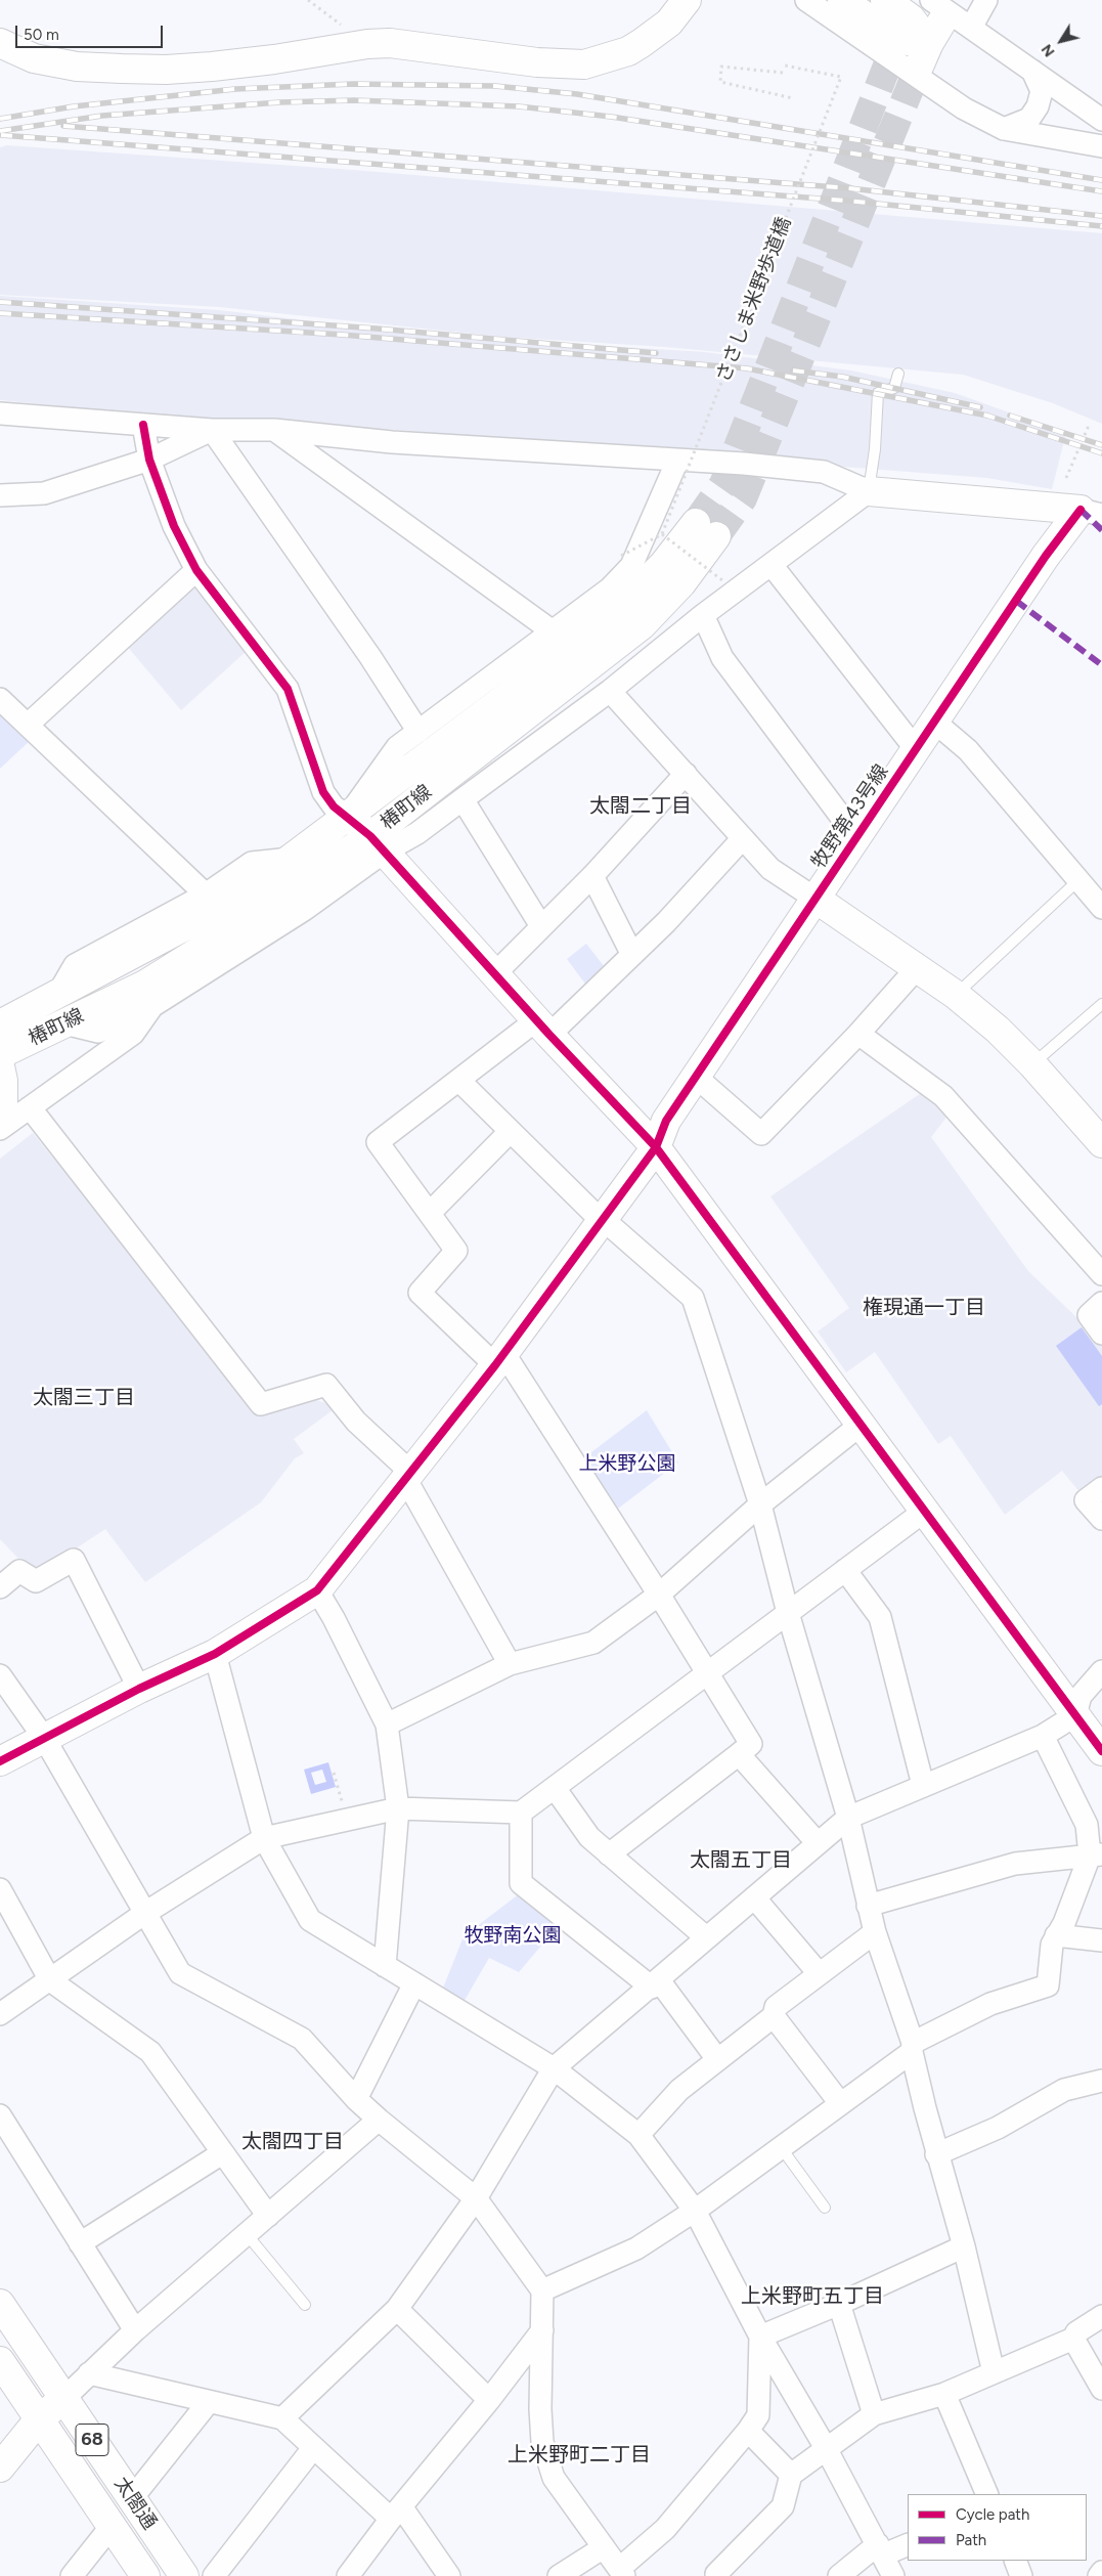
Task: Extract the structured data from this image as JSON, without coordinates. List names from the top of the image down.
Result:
{
  "streets": {
    "street": [
      "椿町線",
      "牧野第43号線",
      "68",
      "太閤通"
    ],
    "path": ["ささしま米野歩道橋"]
  },
  "districts": [
    "太閤二丁目",
    "権現通一丁目",
    "太閤三丁目",
    "太閤五丁目",
    "太閤四丁目",
    "上米野町五丁目",
    "上米野町二丁目"
  ],
  "parks": ["上米野公園", "牧野南公園"],
  "legend": ["Cycle path", "Path"],
  "scale_bar": "50 m",
  "north": "bottom left"
}
